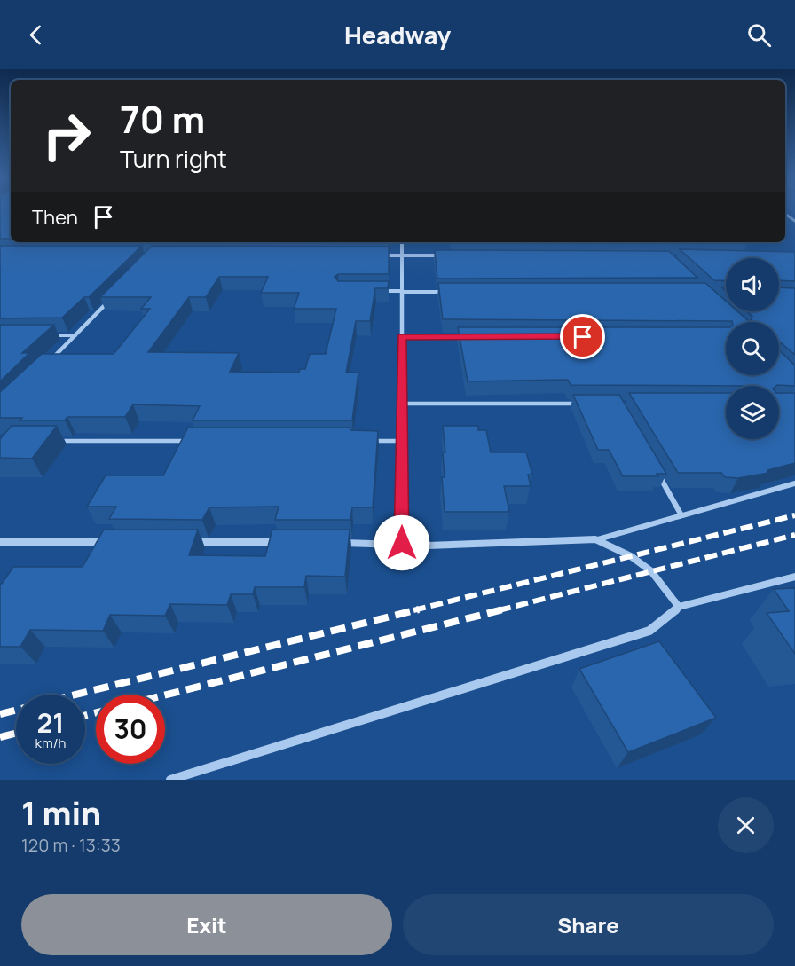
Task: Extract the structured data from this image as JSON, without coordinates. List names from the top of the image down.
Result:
{
  "page": {
    "header": "Headway",
    "turn": ["70 m", "Turn right"],
    "then": "Then",
    "speed": "21 km/h",
    "limit": "30",
    "heading": ["1 min", "120 m · 13:33"],
    "buttons": ["Exit", "Share"]
  }
}
